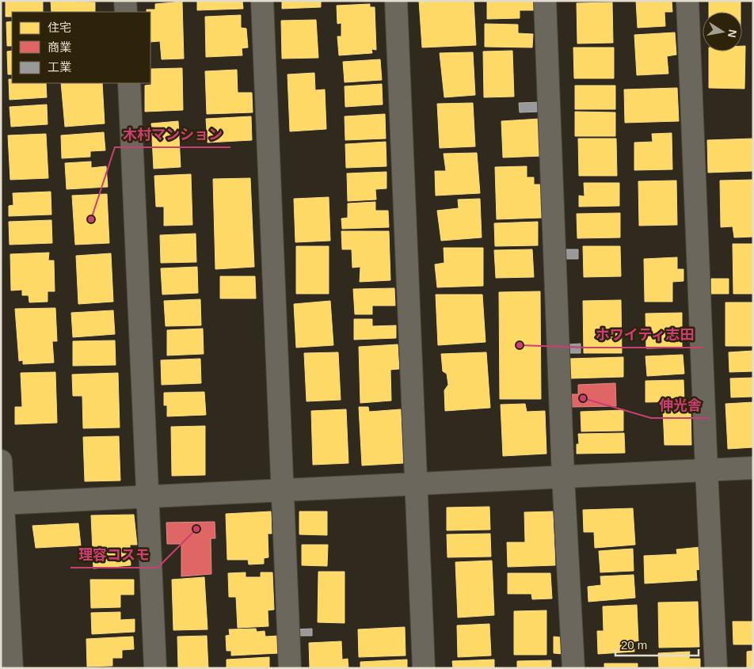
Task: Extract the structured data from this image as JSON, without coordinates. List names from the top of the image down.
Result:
{
  "places": [
    "木村マンション",
    "ホワイティ志田",
    "伸光舎",
    "理容コスモ"
  ],
  "legend": ["住宅", "商業", "工業"],
  "scale_bar": "20 m",
  "north": "right"
}
